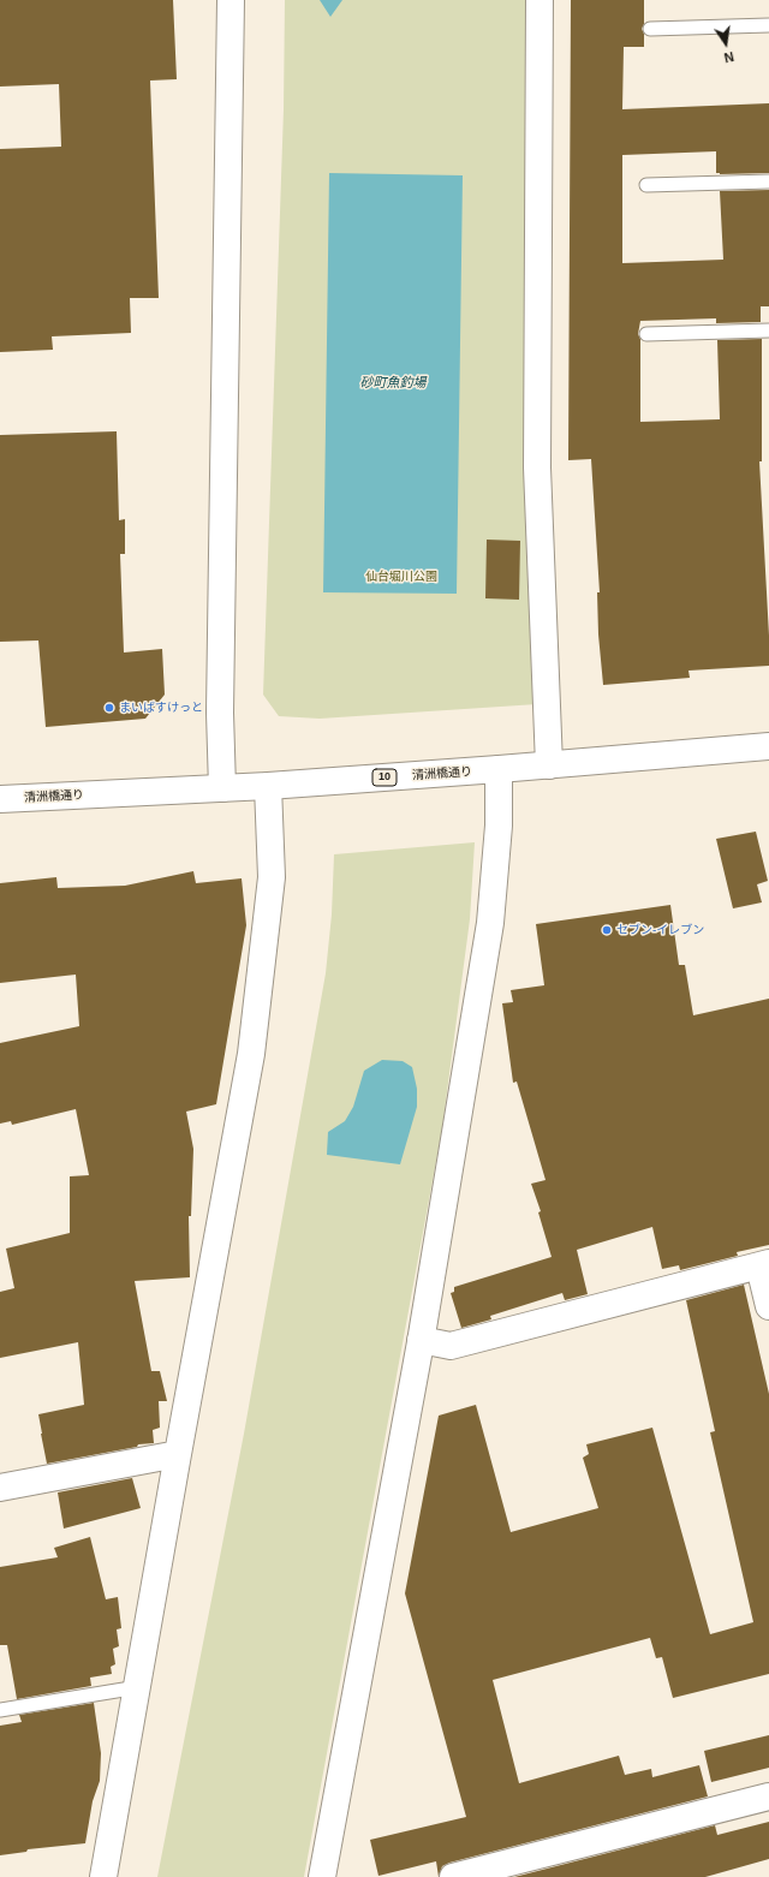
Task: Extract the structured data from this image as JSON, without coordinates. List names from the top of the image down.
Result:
{
  "streets": {
    "street": ["清洲橋通り", "10"]
  },
  "water": ["砂町魚釣場"],
  "parks": ["仙台堀川公園"],
  "places": ["まいばすけっと", "セブン-イレブン"],
  "north": "bottom"
}
